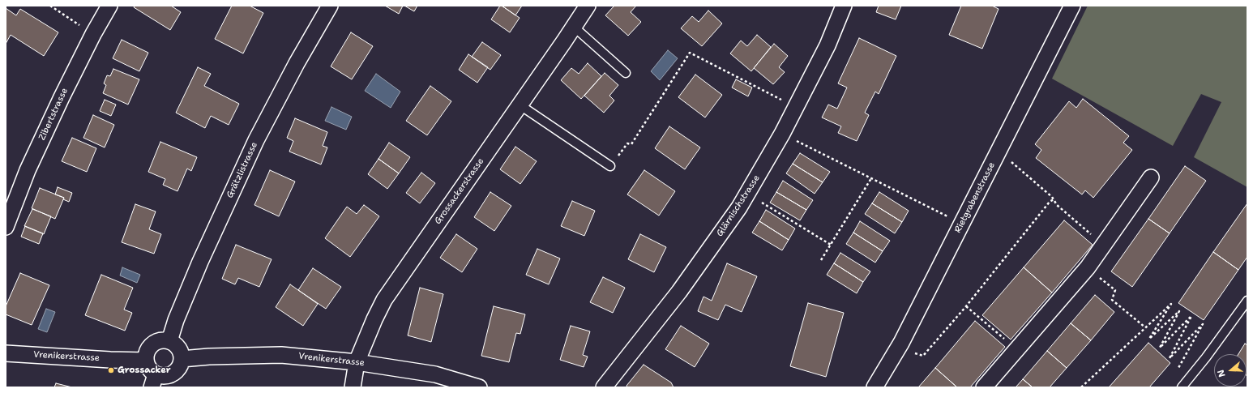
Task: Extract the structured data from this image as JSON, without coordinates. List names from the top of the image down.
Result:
{
  "streets": {
    "street": [
      "Zibertstrasse",
      "Grätzlistrasse",
      "Grossackerstrasse",
      "Rietgrabenstrasse",
      "Glärnischstrasse",
      "Vrenikerstrasse"
    ]
  },
  "crossings": [
    ["Grätzlistrasse", "Vrenikerstrasse"],
    ["Grossackerstrasse", "Vrenikerstrasse"]
  ],
  "places": ["Grossacker"],
  "north": "left"
}
